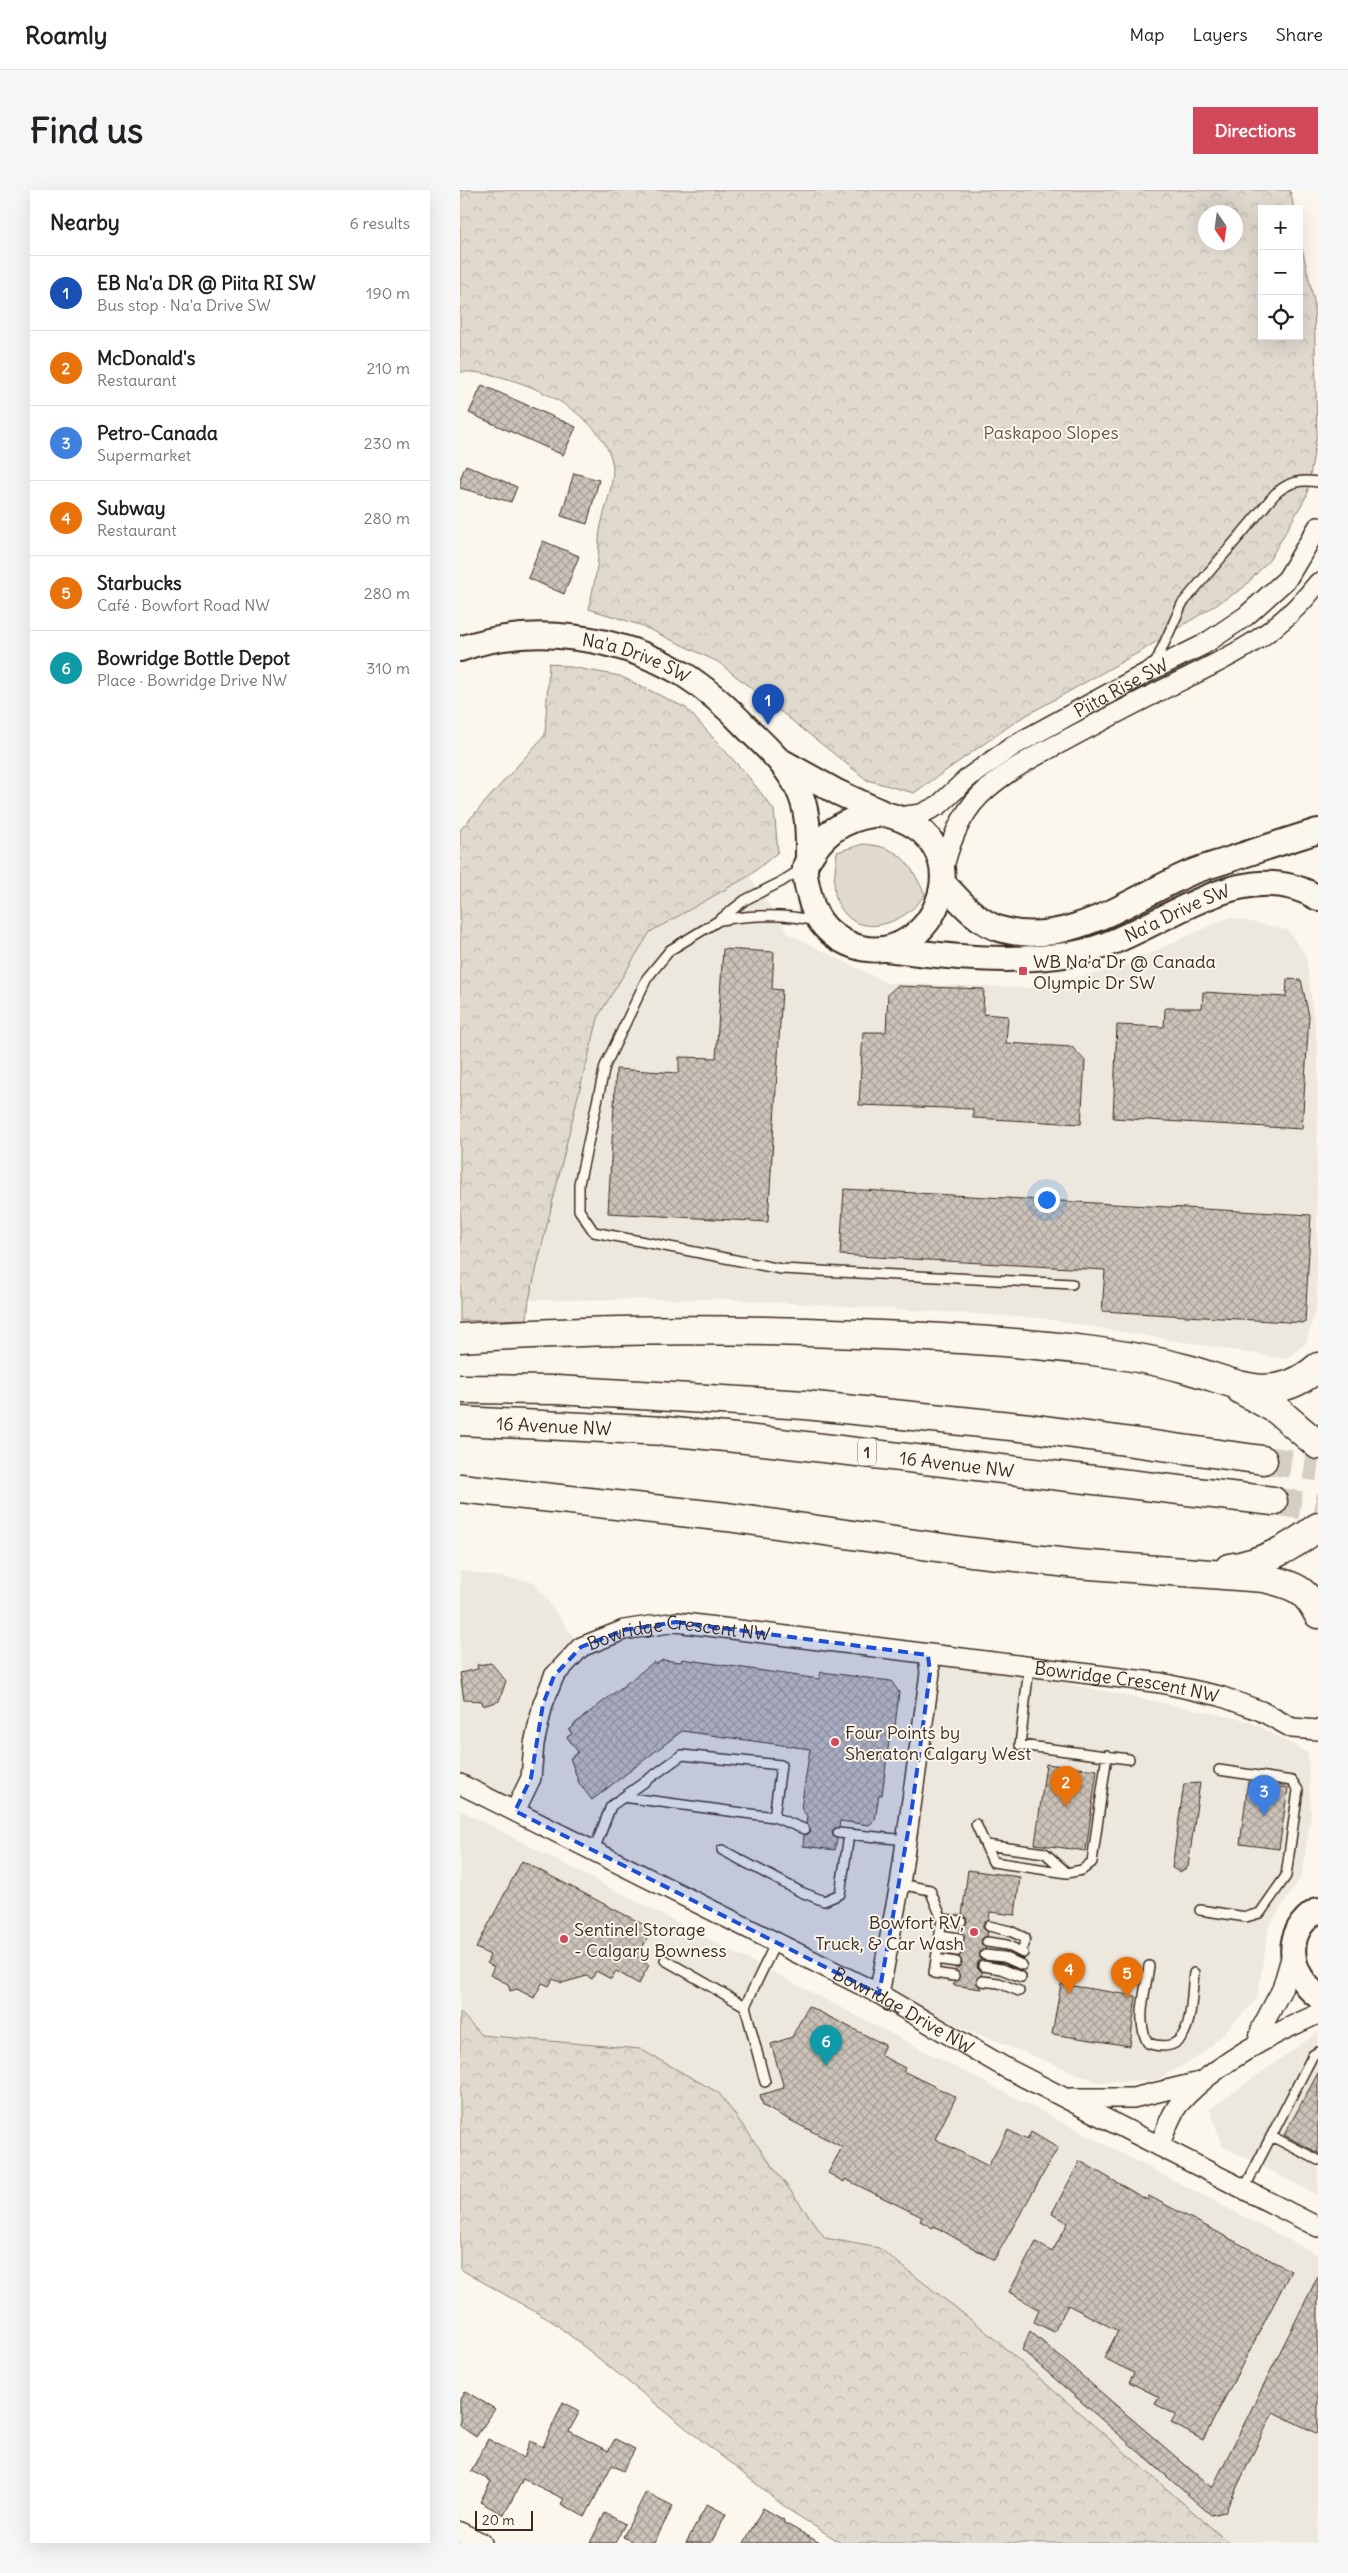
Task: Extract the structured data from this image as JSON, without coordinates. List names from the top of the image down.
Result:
{
  "streets": {
    "highway": ["16 Avenue NW", "1"],
    "street": [
      "Na'a Drive SW",
      "Piita Rise SW",
      "Bowridge Crescent NW",
      "Bowridge Drive NW"
    ]
  },
  "crossings": [
    ["Na'a Drive SW", "Piita Rise SW"],
    ["Bowridge Crescent NW", "Bowridge Drive NW"]
  ],
  "parks": ["Paskapoo Slopes"],
  "places": {
    "transit": ["WB Na'a Dr @ Canada Olympic Dr SW"],
    "other": ["Four Points by Sheraton Calgary West", "Bowfort RV, Truck, & Car Wash", "Sentinel Storage - Calgary Bowness"]
  },
  "scale_bar": "20 m",
  "north": "bottom",
  "page": {
    "header": "Roamly",
    "nav": ["Map", "Layers", "Share"],
    "buttons": "Directions",
    "title": "Find us",
    "heading": ["Nearby", "6 results"],
    "map_buttons": ["+", "−"],
    "list": [
      {
        "mark": "1",
        "name": "EB Na'a DR @ Piita RI SW",
        "note": "Bus stop · Na'a Drive SW",
        "value": "190 m"
      },
      {
        "mark": "2",
        "name": "McDonald's",
        "note": "Restaurant",
        "value": "210 m"
      },
      {
        "mark": "3",
        "name": "Petro-Canada",
        "note": "Supermarket",
        "value": "230 m"
      },
      {
        "mark": "4",
        "name": "Subway",
        "note": "Restaurant",
        "value": "280 m"
      },
      {
        "mark": "5",
        "name": "Starbucks",
        "note": "Café · Bowfort Road NW",
        "value": "280 m"
      },
      {
        "mark": "6",
        "name": "Bowridge Bottle Depot",
        "note": "Place · Bowridge Drive NW",
        "value": "310 m"
      }
    ],
    "pins": [
      "1",
      "2",
      "3",
      "4",
      "5",
      "6"
    ],
    "scale": "20 m"
  }
}
